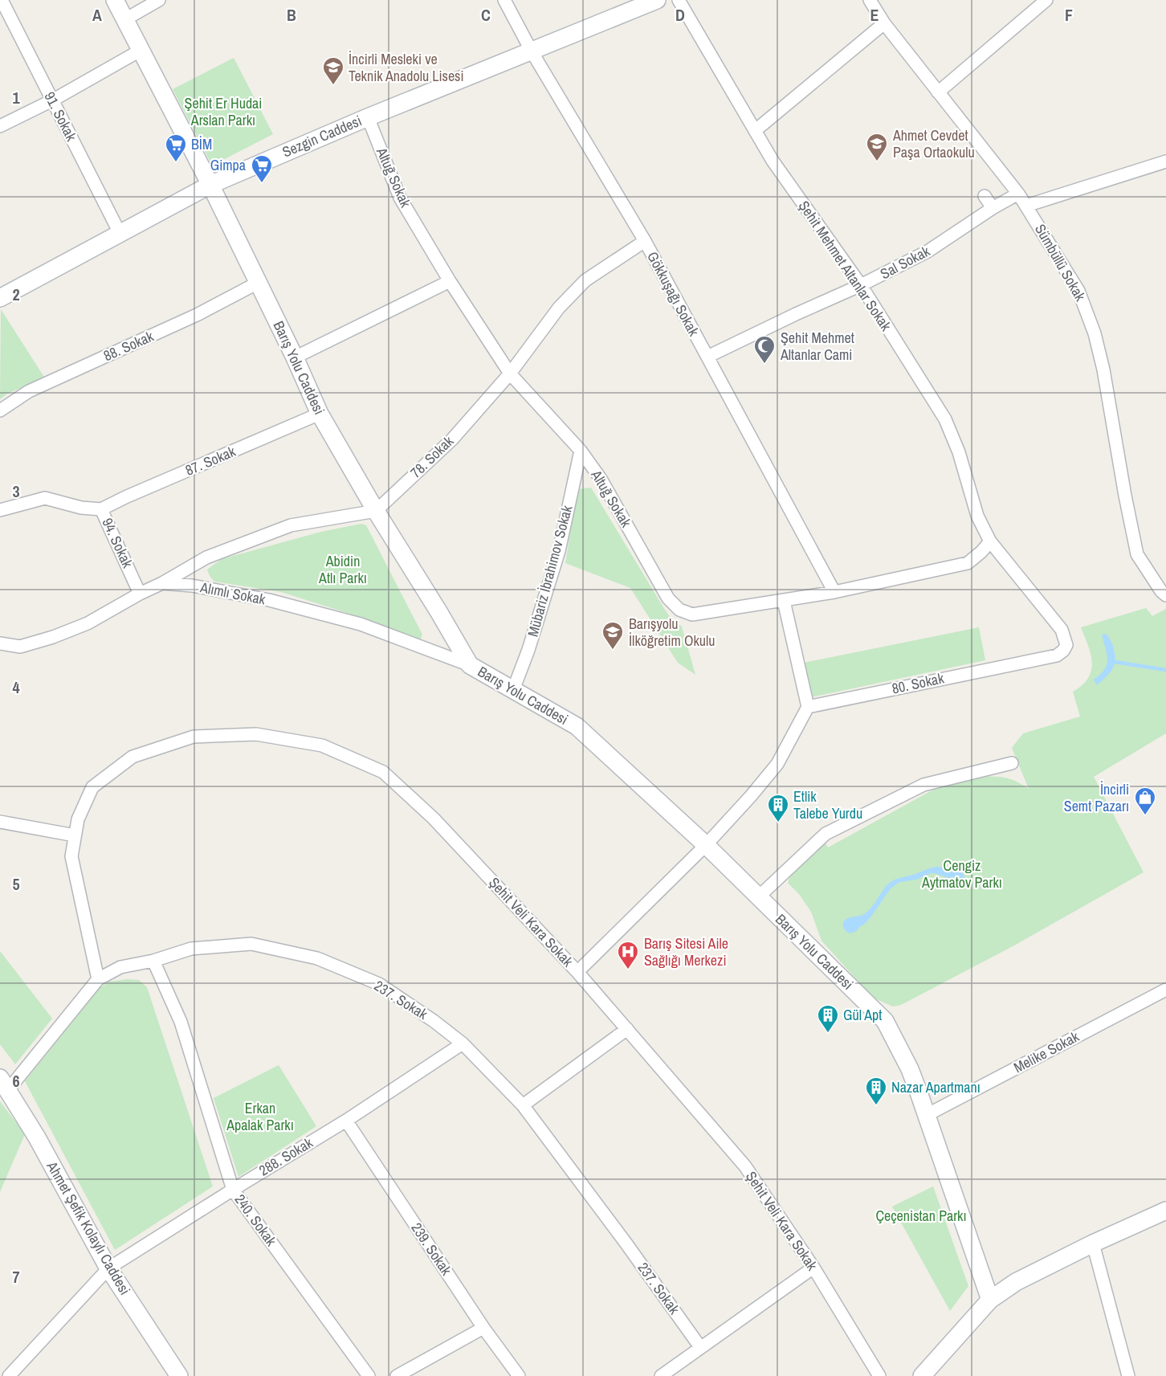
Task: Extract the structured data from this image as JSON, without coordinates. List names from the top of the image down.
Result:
{
  "streets": {
    "street": [
      "91. Sokak",
      "Sezgin Caddesi",
      "Altuğ Sokak",
      "Sal Sokak",
      "Sümbüllü Sokak",
      "Şehit Mehmet Altanlar Sokak",
      "Gökkuşağı Sokak",
      "88. Sokak",
      "Barış Yolu Caddesi",
      "78. Sokak",
      "87. Sokak",
      "94. Sokak",
      "Mübariz İbrahimov Sokak",
      "Alımlı Sokak",
      "80. Sokak",
      "Şehit Veli Kara Sokak",
      "237. Sokak",
      "Melike Sokak",
      "288. Sokak",
      "240. Sokak",
      "Ahmet Şefik Kolaylı Caddesi",
      "239. Sokak"
    ]
  },
  "crossings": [
    ["91. Sokak", "Sezgin Caddesi"],
    ["Sezgin Caddesi", "Altuğ Sokak"],
    ["Sezgin Caddesi", "Gökkuşağı Sokak"],
    ["Sezgin Caddesi", "Barış Yolu Caddesi"],
    ["Altuğ Sokak", "Şehit Mehmet Altanlar Sokak"],
    ["Altuğ Sokak", "Gökkuşağı Sokak"],
    ["Altuğ Sokak", "78. Sokak"],
    ["Altuğ Sokak", "Mübariz İbrahimov Sokak"],
    ["Altuğ Sokak", "80. Sokak"],
    ["Sal Sokak", "Sümbüllü Sokak"],
    ["Sal Sokak", "Şehit Mehmet Altanlar Sokak"],
    ["Sal Sokak", "Gökkuşağı Sokak"],
    ["Şehit Mehmet Altanlar Sokak", "80. Sokak"],
    ["Gökkuşağı Sokak", "78. Sokak"],
    ["88. Sokak", "Barış Yolu Caddesi"],
    ["Barış Yolu Caddesi", "78. Sokak"],
    ["Barış Yolu Caddesi", "87. Sokak"],
    ["Barış Yolu Caddesi", "Mübariz İbrahimov Sokak"],
    ["Barış Yolu Caddesi", "Alımlı Sokak"],
    ["Barış Yolu Caddesi", "Melike Sokak"],
    ["87. Sokak", "94. Sokak"],
    ["94. Sokak", "Alımlı Sokak"],
    ["Şehit Veli Kara Sokak", "237. Sokak"],
    ["237. Sokak", "288. Sokak"],
    ["237. Sokak", "240. Sokak"],
    ["237. Sokak", "Ahmet Şefik Kolaylı Caddesi"],
    ["288. Sokak", "240. Sokak"],
    ["288. Sokak", "Ahmet Şefik Kolaylı Caddesi"],
    ["288. Sokak", "239. Sokak"]
  ],
  "parks": [
    "Şehit Er Hudai Arslan Parkı",
    "Abidin Atlı Parkı",
    "Cengiz Aytmatov Parkı",
    "Erkan Apalak Parkı",
    "Çeçenistan Parkı"
  ],
  "places": {
    "school or university": ["İncirli Mesleki ve Teknik Anadolu Lisesi", "Ahmet Cevdet Paşa Ortaokulu", "Barışyolu İlköğretim Okulu"],
    "supermarket": ["BİM", "Gimpa"],
    "mosque": ["Şehit Mehmet Altanlar Cami"],
    "shop": ["İncirli Semt Pazarı"],
    "building": ["Etlik Talebe Yurdu", "Gül Apt", "Nazar Apartmanı"],
    "hospital": ["Barış Sitesi Aile Sağlığı Merkezi"]
  },
  "grid": {
    "columns": [
      "A",
      "B",
      "C",
      "D",
      "E",
      "F"
    ],
    "rows": [
      "1",
      "2",
      "3",
      "4",
      "5",
      "6",
      "7"
    ]
  }
}
